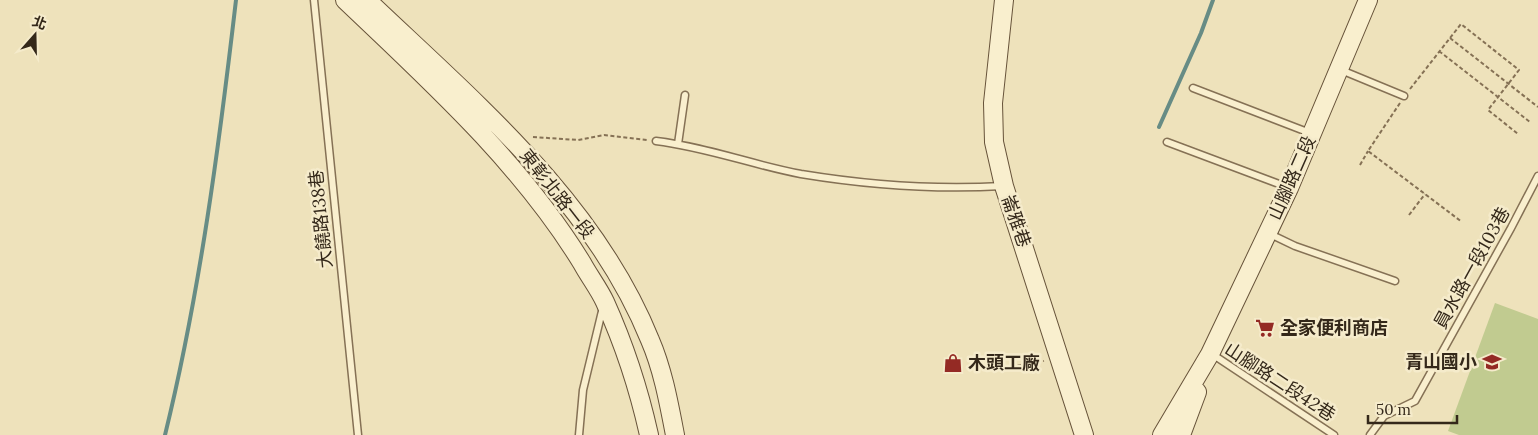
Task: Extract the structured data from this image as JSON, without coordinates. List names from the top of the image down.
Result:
{
  "streets": {
    "street": ["山腳路二段", "東彰北路一段", "崙雅巷"],
    "lane": ["大饒路138巷", "員水路一段103巷", "山腳路二段42巷"]
  },
  "crossings": [
    ["山腳路二段", "山腳路二段42巷"]
  ],
  "places": {
    "supermarket": ["全家便利商店"],
    "school or university": ["青山國小"],
    "shop": ["木頭工廠"]
  },
  "scale_bar": "50 m",
  "north": "top"
}
